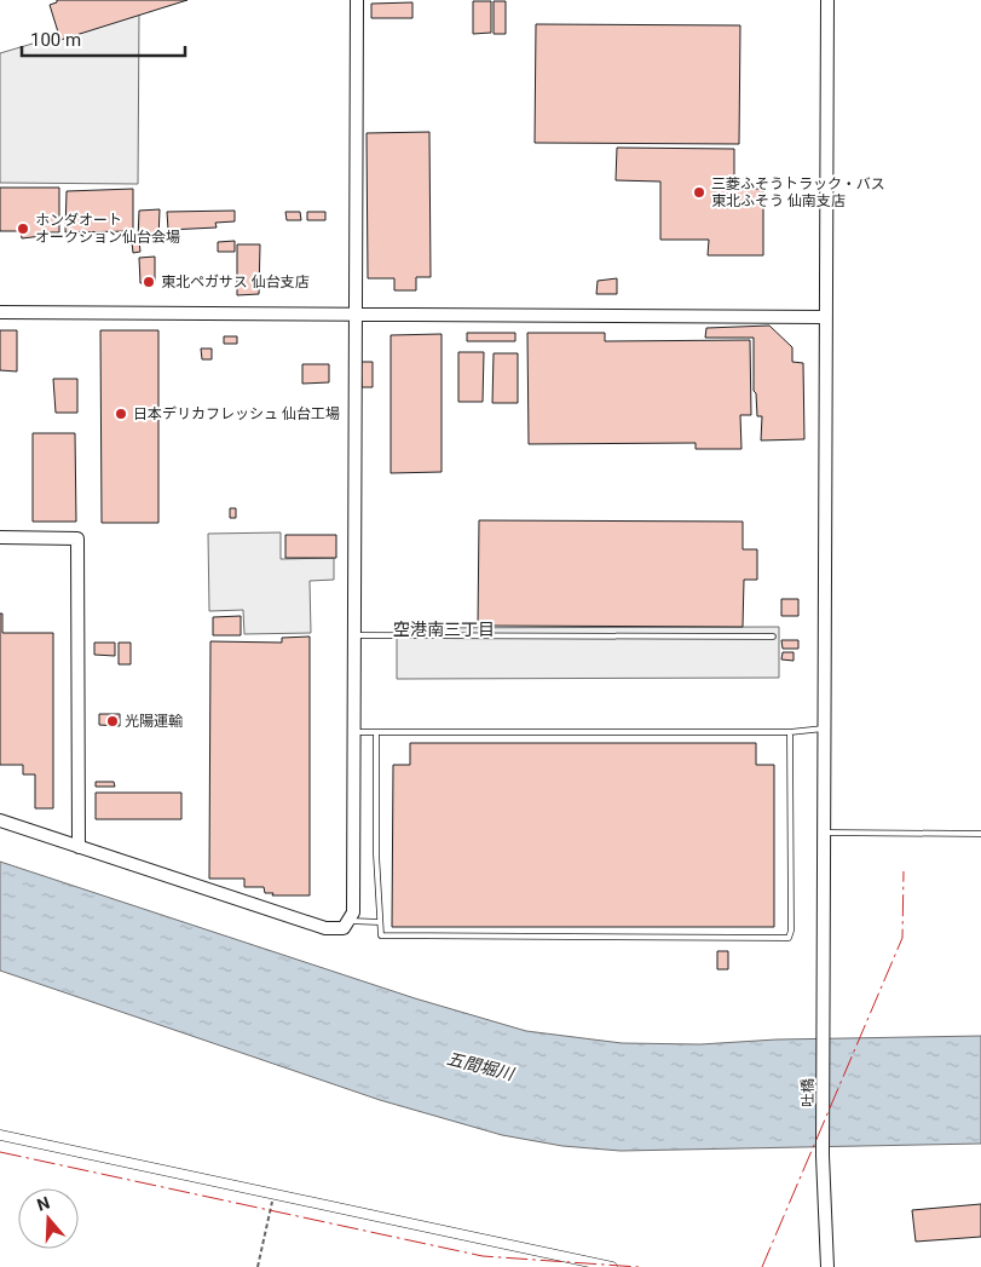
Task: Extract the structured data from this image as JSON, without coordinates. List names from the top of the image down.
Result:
{
  "streets": {
    "street": ["吐橋"]
  },
  "districts": ["空港南三丁目"],
  "water": ["五間堀川"],
  "places": [
    "三菱ふそうトラック・バス 東北ふそう 仙南支店",
    "ホンダオート オークション仙台会場",
    "東北ペガサス 仙台支店",
    "日本デリカフレッシュ 仙台工場",
    "光陽運輸"
  ],
  "scale_bar": "100 m",
  "north": "top"
}
